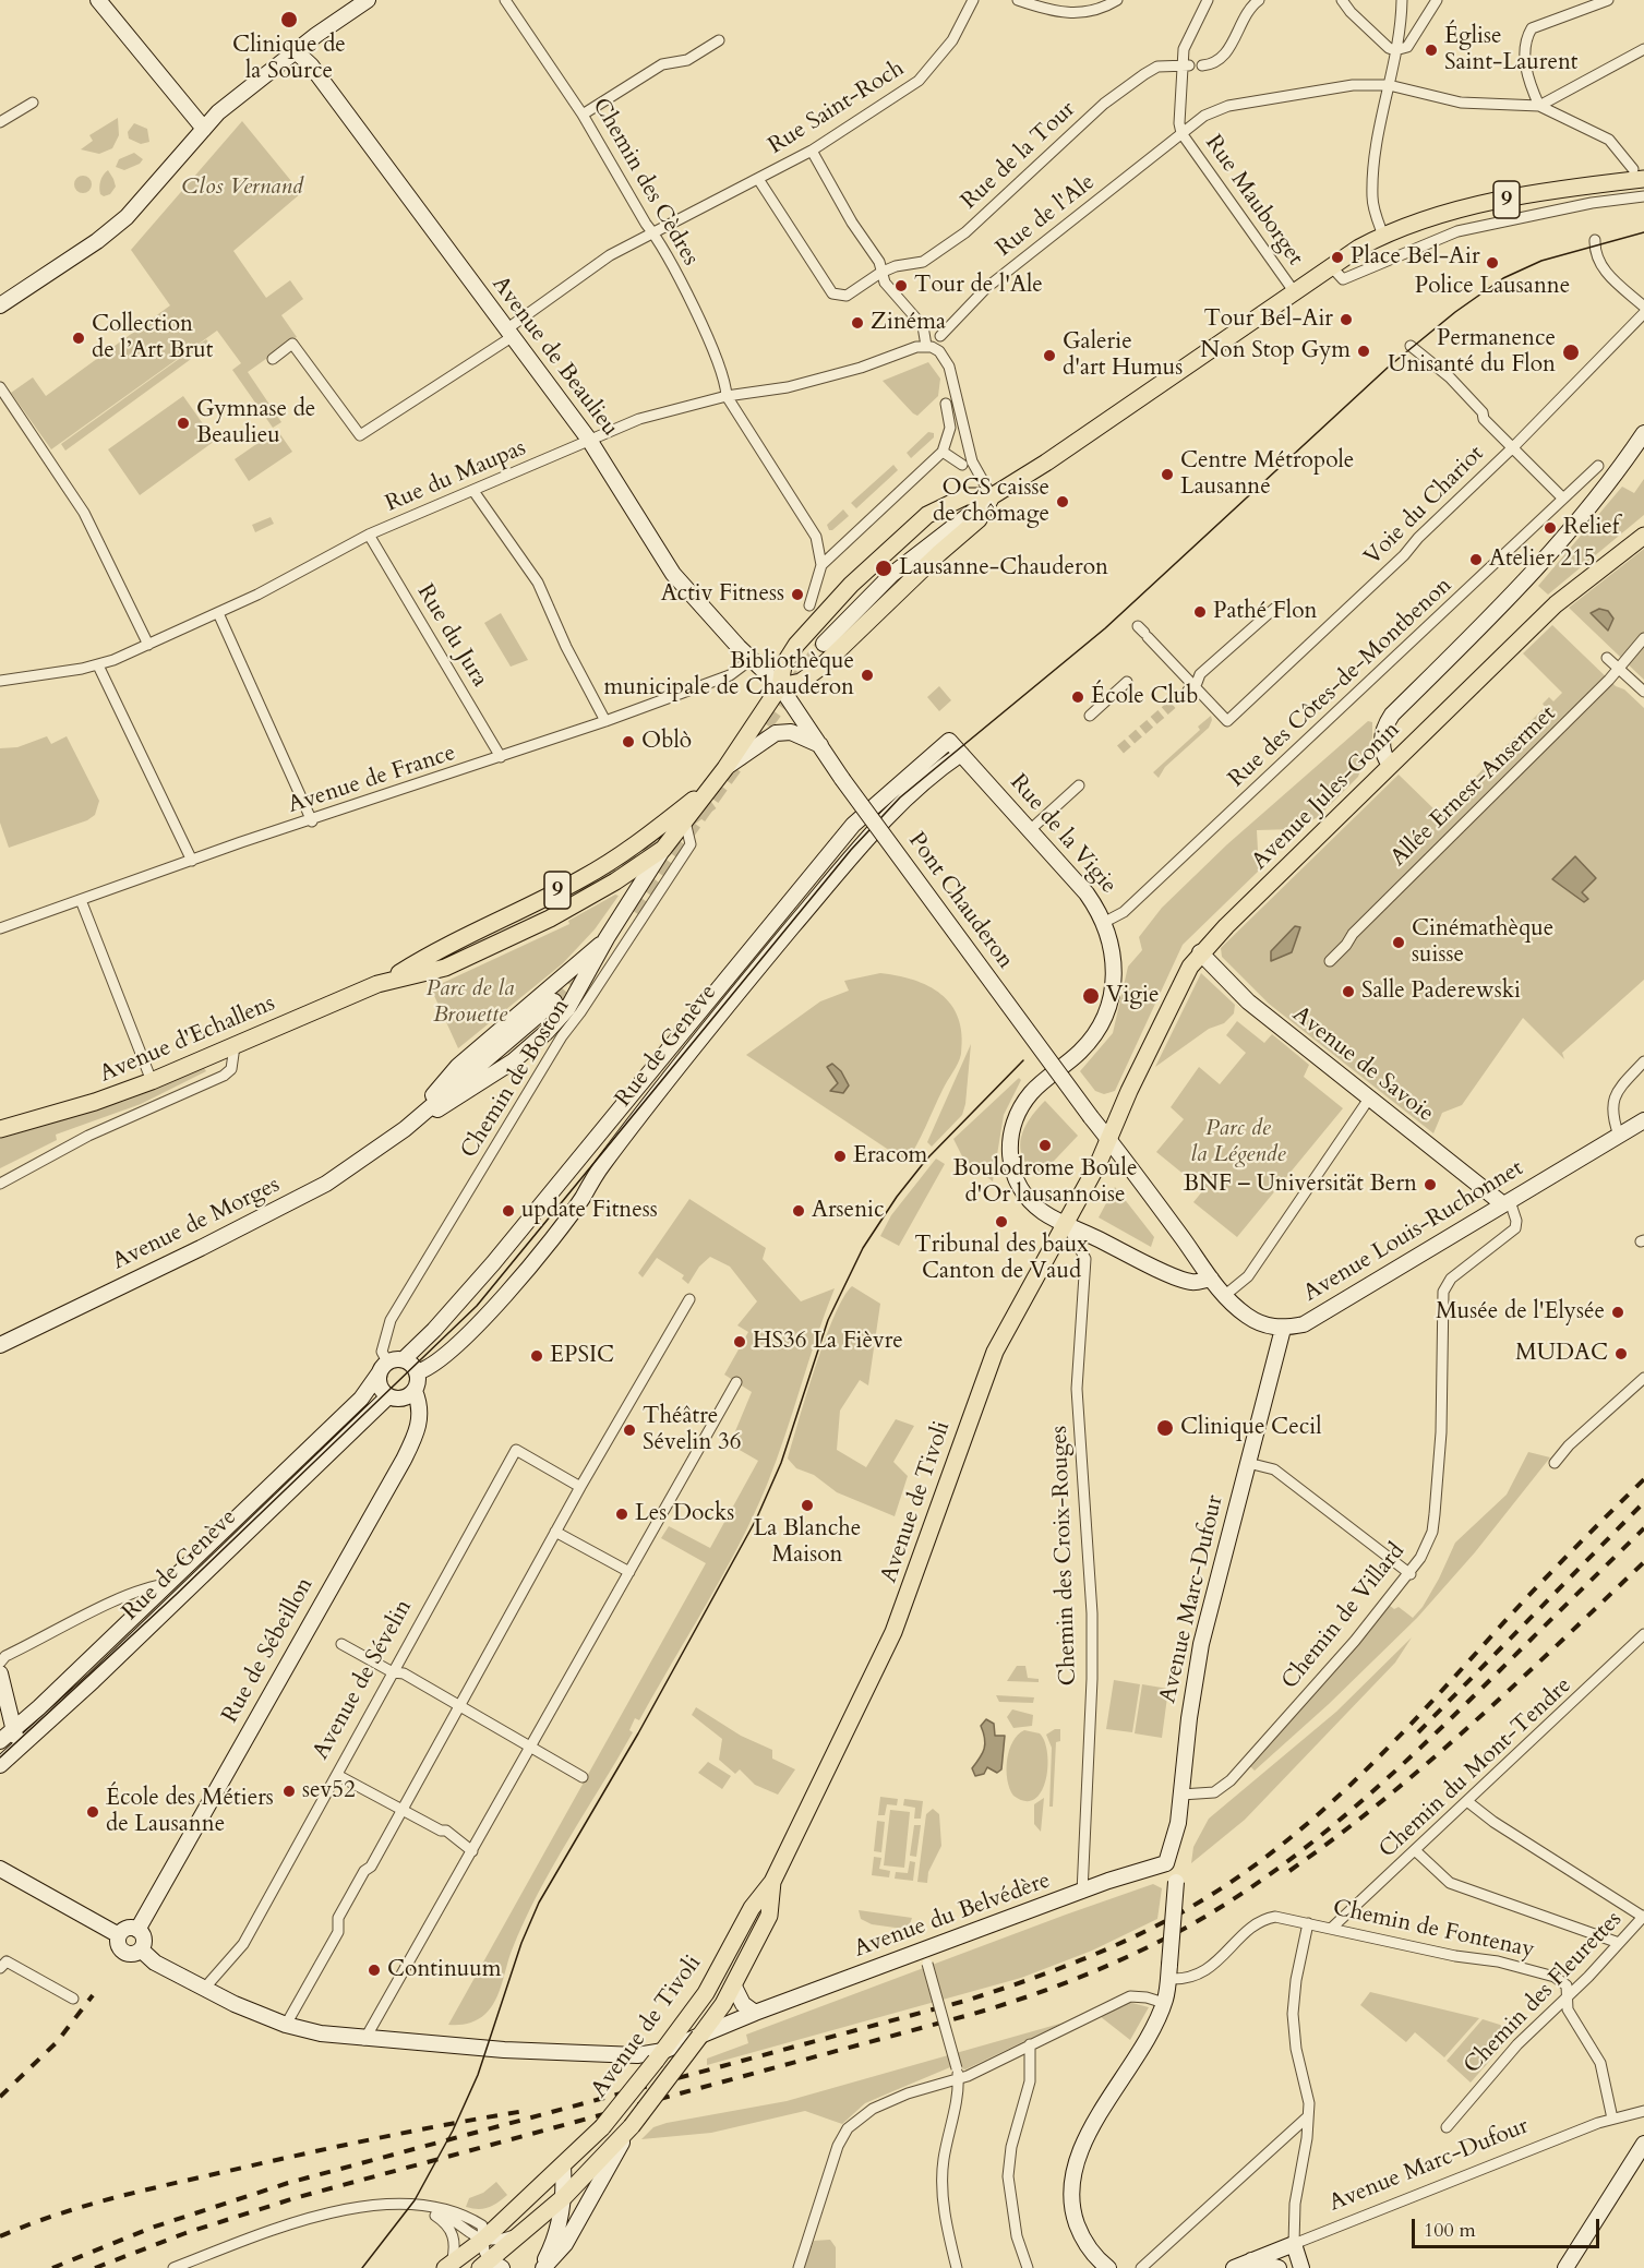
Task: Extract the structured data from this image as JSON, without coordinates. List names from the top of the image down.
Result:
{
  "streets": {
    "main road": [
      "9",
      "Avenue Jules-Gonin",
      "Avenue d'Echallens",
      "Avenue de Tivoli"
    ],
    "street": [
      "Rue Saint-Roch",
      "Rue de la Tour",
      "Chemin des Cèdres",
      "Rue Mauborget",
      "Rue de l'Ale",
      "Avenue de Beaulieu",
      "Rue du Maupas",
      "Voie du Chariot",
      "Rue du Jura",
      "Rue des Côtes-de-Montbenon",
      "Avenue de France",
      "Allée Ernest-Ansermet",
      "Rue de la Vigie",
      "Pont Chauderon",
      "Rue de Genève",
      "Avenue de Savoie",
      "Chemin de Boston",
      "Avenue de Morges",
      "Avenue Louis-Ruchonnet",
      "Chemin des Croix-Rouges",
      "Avenue Marc-Dufour",
      "Chemin de Villard",
      "Rue de Sébeillon",
      "Avenue de Sévelin",
      "Chemin du Mont-Tendre",
      "Avenue du Belvédère",
      "Chemin de Fontenay",
      "Chemin des Fleurettes"
    ]
  },
  "crossings": [
    ["Rue Saint-Roch", "Rue de la Tour"],
    ["Rue Saint-Roch", "Chemin des Cèdres"],
    ["Rue Saint-Roch", "Avenue de Beaulieu"],
    ["Chemin des Cèdres", "Rue du Maupas"],
    ["9", "Rue Mauborget"],
    ["9", "Avenue de Beaulieu"],
    ["9", "Pont Chauderon"],
    ["9", "Avenue d'Echallens"],
    ["Rue Mauborget", "Rue de l'Ale"],
    ["Avenue de Beaulieu", "Rue du Maupas"],
    ["Avenue de Beaulieu", "Avenue de France"],
    ["Avenue de Beaulieu", "Pont Chauderon"],
    ["Rue du Maupas", "Rue du Jura"],
    ["Rue du Jura", "Avenue de France"],
    ["Rue des Côtes-de-Montbenon", "Rue de la Vigie"],
    ["Avenue Jules-Gonin", "Pont Chauderon"],
    ["Avenue Jules-Gonin", "Avenue de Savoie"],
    ["Avenue Jules-Gonin", "Avenue de Tivoli"],
    ["Rue de la Vigie", "Rue de Genève"],
    ["Rue de la Vigie", "Avenue de Tivoli"],
    ["Rue de la Vigie", "Chemin des Croix-Rouges"],
    ["Pont Chauderon", "Avenue de Tivoli"],
    ["Avenue d'Echallens", "Chemin de Boston"],
    ["Avenue d'Echallens", "Avenue de Morges"],
    ["Rue de Genève", "Chemin de Boston"],
    ["Rue de Genève", "Rue de Sébeillon"],
    ["Avenue de Savoie", "Avenue Louis-Ruchonnet"],
    ["Avenue de Savoie", "Chemin de Villard"],
    ["Chemin de Boston", "Rue de Sébeillon"],
    ["Avenue Louis-Ruchonnet", "Avenue Marc-Dufour"],
    ["Avenue Louis-Ruchonnet", "Chemin de Villard"],
    ["Avenue de Tivoli", "Chemin des Croix-Rouges"],
    ["Avenue de Tivoli", "Avenue du Belvédère"],
    ["Chemin des Croix-Rouges", "Avenue du Belvédère"],
    ["Avenue Marc-Dufour", "Chemin de Villard"],
    ["Avenue Marc-Dufour", "Avenue du Belvédère"],
    ["Avenue Marc-Dufour", "Chemin de Fontenay"],
    ["Chemin du Mont-Tendre", "Chemin de Fontenay"],
    ["Chemin de Fontenay", "Chemin des Fleurettes"]
  ],
  "parks": ["Clos Vernand", "Parc de la Brouette", "Parc de la Légende"],
  "places": [
    "Clinique de la Source",
    "Église Saint-Laurent",
    "Place Bel-Air",
    "Police Lausanne",
    "Tour de l'Ale",
    "Tour Bel-Air",
    "Zinéma",
    "Collection de l’Art Brut",
    "Non Stop Gym",
    "Permanence Unisanté du Flon",
    "Galerie d'art Humus",
    "Gymnase de Beaulieu",
    "Centre Métropole Lausanne",
    "OCS caisse de chômage",
    "Relief",
    "Atelier 215",
    "Lausanne-Chauderon",
    "Activ Fitness",
    "Pathé Flon",
    "Bibliothèque municipale de Chauderon",
    "École Club",
    "Oblò",
    "Cinémathèque suisse",
    "Salle Paderewski",
    "Vigie",
    "Boulodrome Boule d'Or lausannoise",
    "Eracom",
    "BNF – Universität Bern",
    "update Fitness",
    "Arsenic",
    "Tribunal des baux Canton de Vaud",
    "Musée de l'Elysée",
    "HS36 La Fièvre",
    "MUDAC",
    "EPSIC",
    "Clinique Cecil",
    "Théâtre Sévelin 36",
    "La Blanche Maison",
    "Les Docks",
    "sev52",
    "École des Métiers de Lausanne",
    "Continuum"
  ],
  "scale_bar": "100 m"
}
